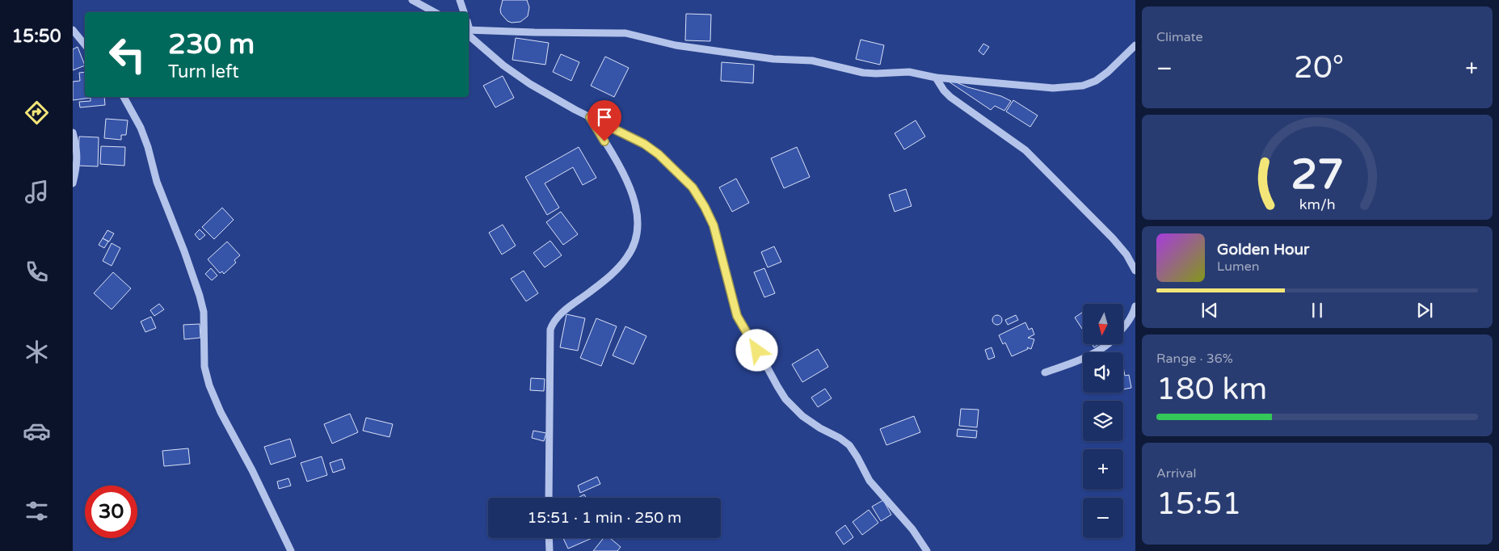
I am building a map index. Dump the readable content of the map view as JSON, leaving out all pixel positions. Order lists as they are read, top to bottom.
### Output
{
  "north": "bottom",
  "page": {
    "tabs": "15:50",
    "tile": [
      "Climate",
      ["Range · 36%", "180 km"],
      ["Arrival", "15:51"]
    ],
    "turn": ["230 m", "Turn left"],
    "heat": ["−", "20°", "+"],
    "song": ["Golden Hour", "Lumen"],
    "map_buttons": ["+", "−"],
    "limit": "30",
    "trip": "15:51 · 1 min · 250 m",
    "gauge": ["27", "km/h"]
  }
}
